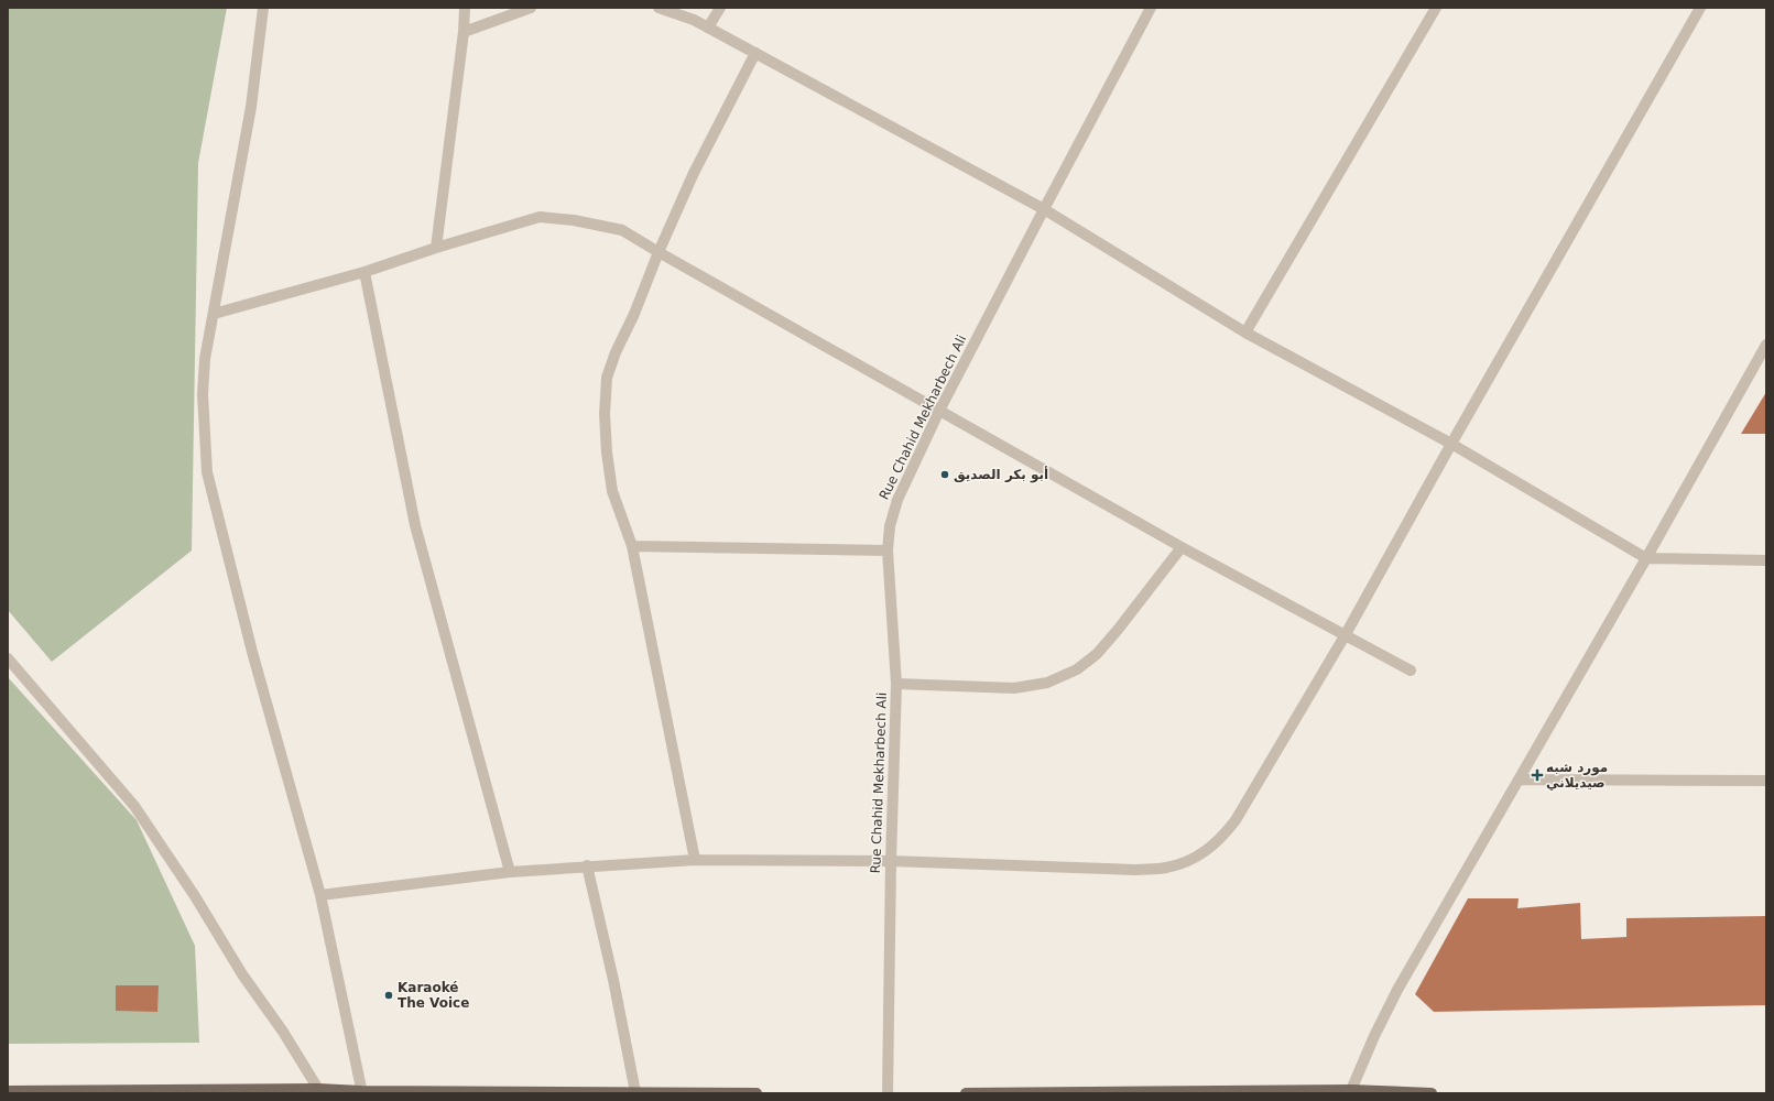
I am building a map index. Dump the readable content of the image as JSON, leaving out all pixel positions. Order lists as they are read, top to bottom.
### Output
{
  "streets": {
    "street": ["Rue Chahid Mekharbech Ali"]
  },
  "places": {
    "other": ["أبو بكر الصديق", "Karaoké The Voice"],
    "health": ["مورد شبه صيديلاني"]
  }
}
